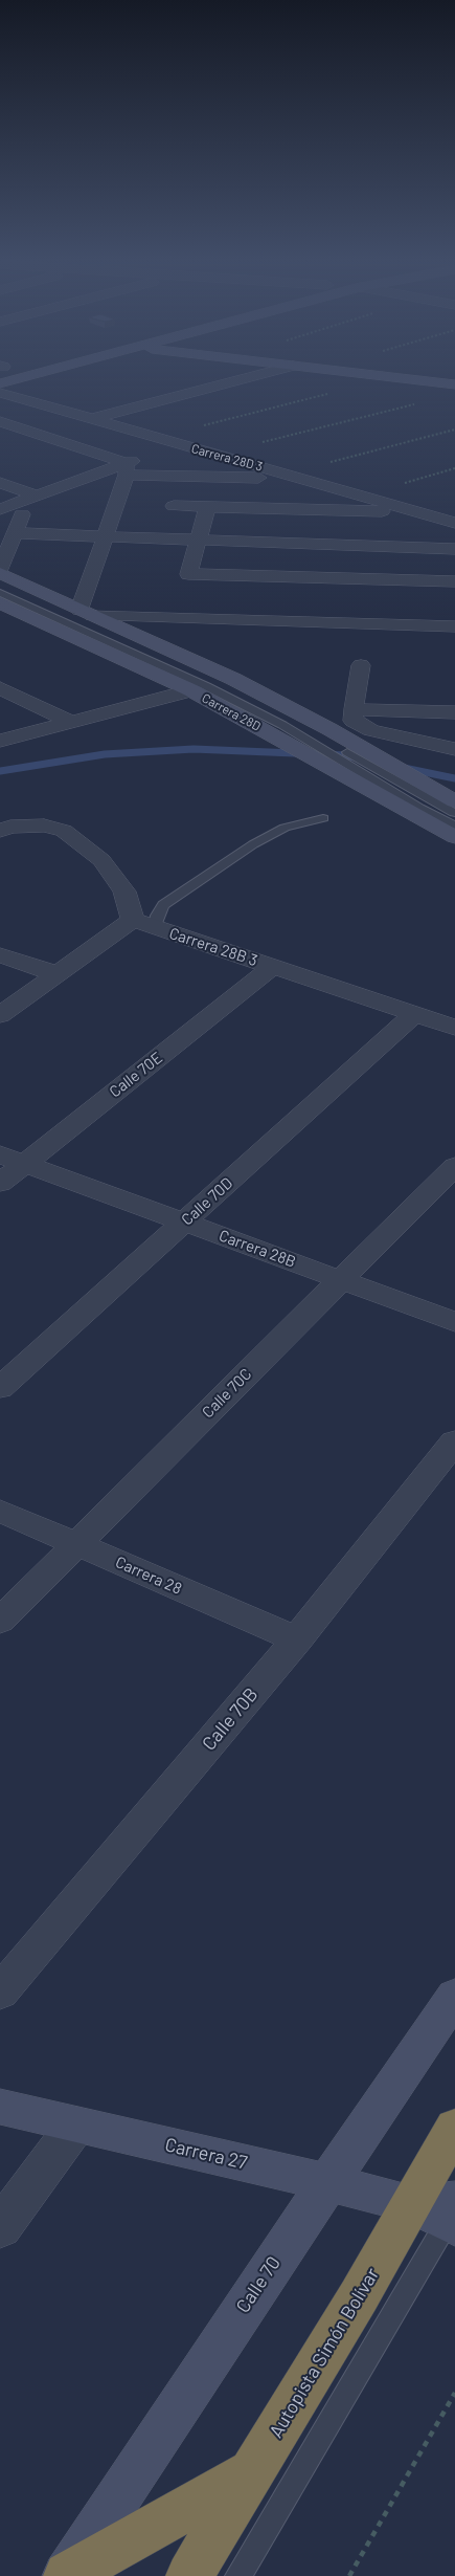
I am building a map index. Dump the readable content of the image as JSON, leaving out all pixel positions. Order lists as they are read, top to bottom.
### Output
{
  "streets": {
    "highway": ["Autopista Simón Bolívar"],
    "street": [
      "Carrera 28D 3",
      "Carrera 28D",
      "Carrera 28B 3",
      "Calle 70E",
      "Calle 70D",
      "Carrera 28B",
      "Calle 70C",
      "Carrera 28",
      "Calle 70B",
      "Carrera 27",
      "Calle 70"
    ]
  },
  "crossings": [
    ["Carrera 28B 3", "Calle 70E"],
    ["Carrera 28B 3", "Calle 70D"],
    ["Calle 70E", "Carrera 28B"],
    ["Calle 70D", "Carrera 28B"],
    ["Carrera 28B", "Calle 70C"],
    ["Calle 70C", "Carrera 28"],
    ["Carrera 28", "Calle 70B"],
    ["Carrera 27", "Calle 70"],
    ["Carrera 27", "Autopista Simón Bolívar"]
  ]
}
